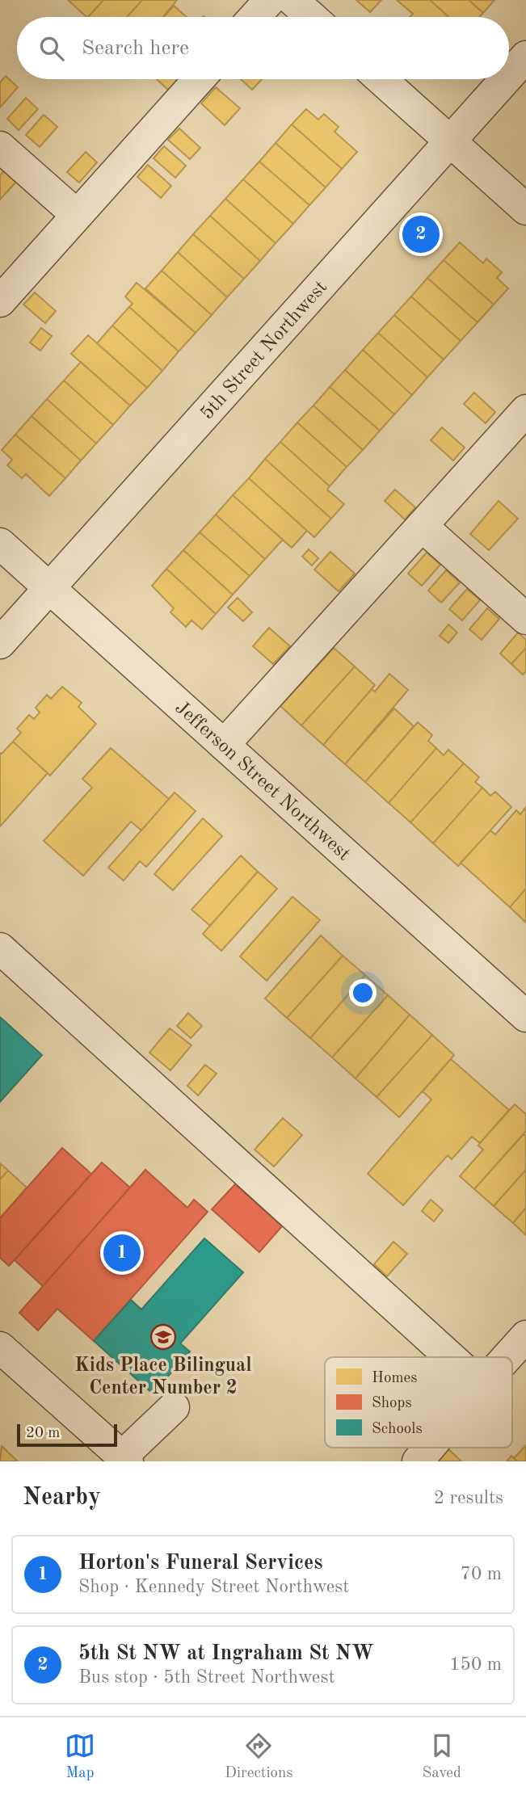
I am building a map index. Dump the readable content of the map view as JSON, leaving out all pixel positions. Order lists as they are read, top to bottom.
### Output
{
  "streets": {
    "street": ["5th Street Northwest", "Jefferson Street Northwest"]
  },
  "crossings": [
    ["5th Street Northwest", "Jefferson Street Northwest"]
  ],
  "places": {
    "school or university": ["Kids Place Bilingual Center Number 2"]
  },
  "legend": ["Homes", "Shops", "Schools"],
  "scale_bar": "20 m",
  "page": {
    "search": "Search here",
    "pins": ["2", "1"],
    "scale": "20 m",
    "heading": ["Nearby", "2 results"],
    "list": [
      {
        "mark": "1",
        "name": "Horton's Funeral Services",
        "note": "Shop · Kennedy Street Northwest",
        "value": "70 m"
      },
      {
        "mark": "2",
        "name": "5th St NW at Ingraham St NW",
        "note": "Bus stop · 5th Street Northwest",
        "value": "150 m"
      }
    ],
    "nav": ["Map", "Directions", "Saved"]
  }
}
